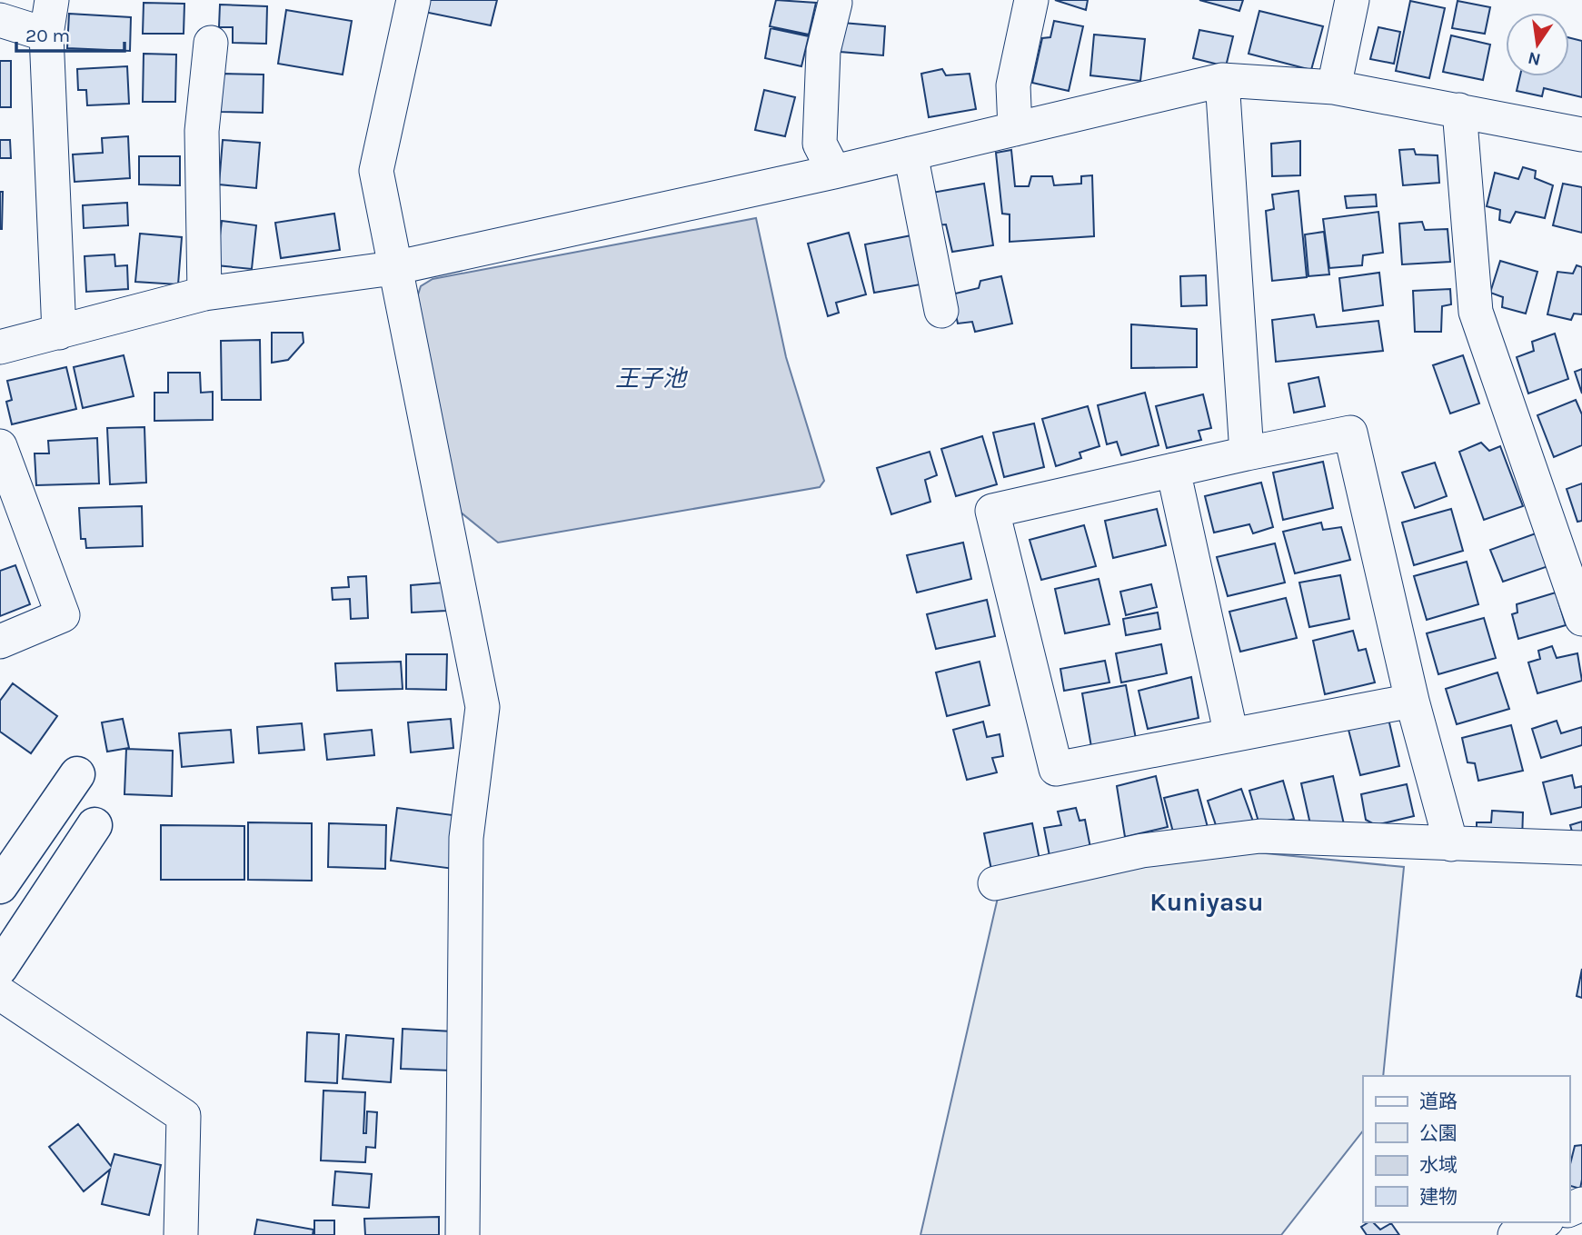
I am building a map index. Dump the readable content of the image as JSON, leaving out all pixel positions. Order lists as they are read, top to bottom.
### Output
{
  "districts": ["Kuniyasu"],
  "water": ["王子池"],
  "legend": [
    "道路",
    "公園",
    "水域",
    "建物"
  ],
  "scale_bar": "20 m",
  "north": "bottom"
}
